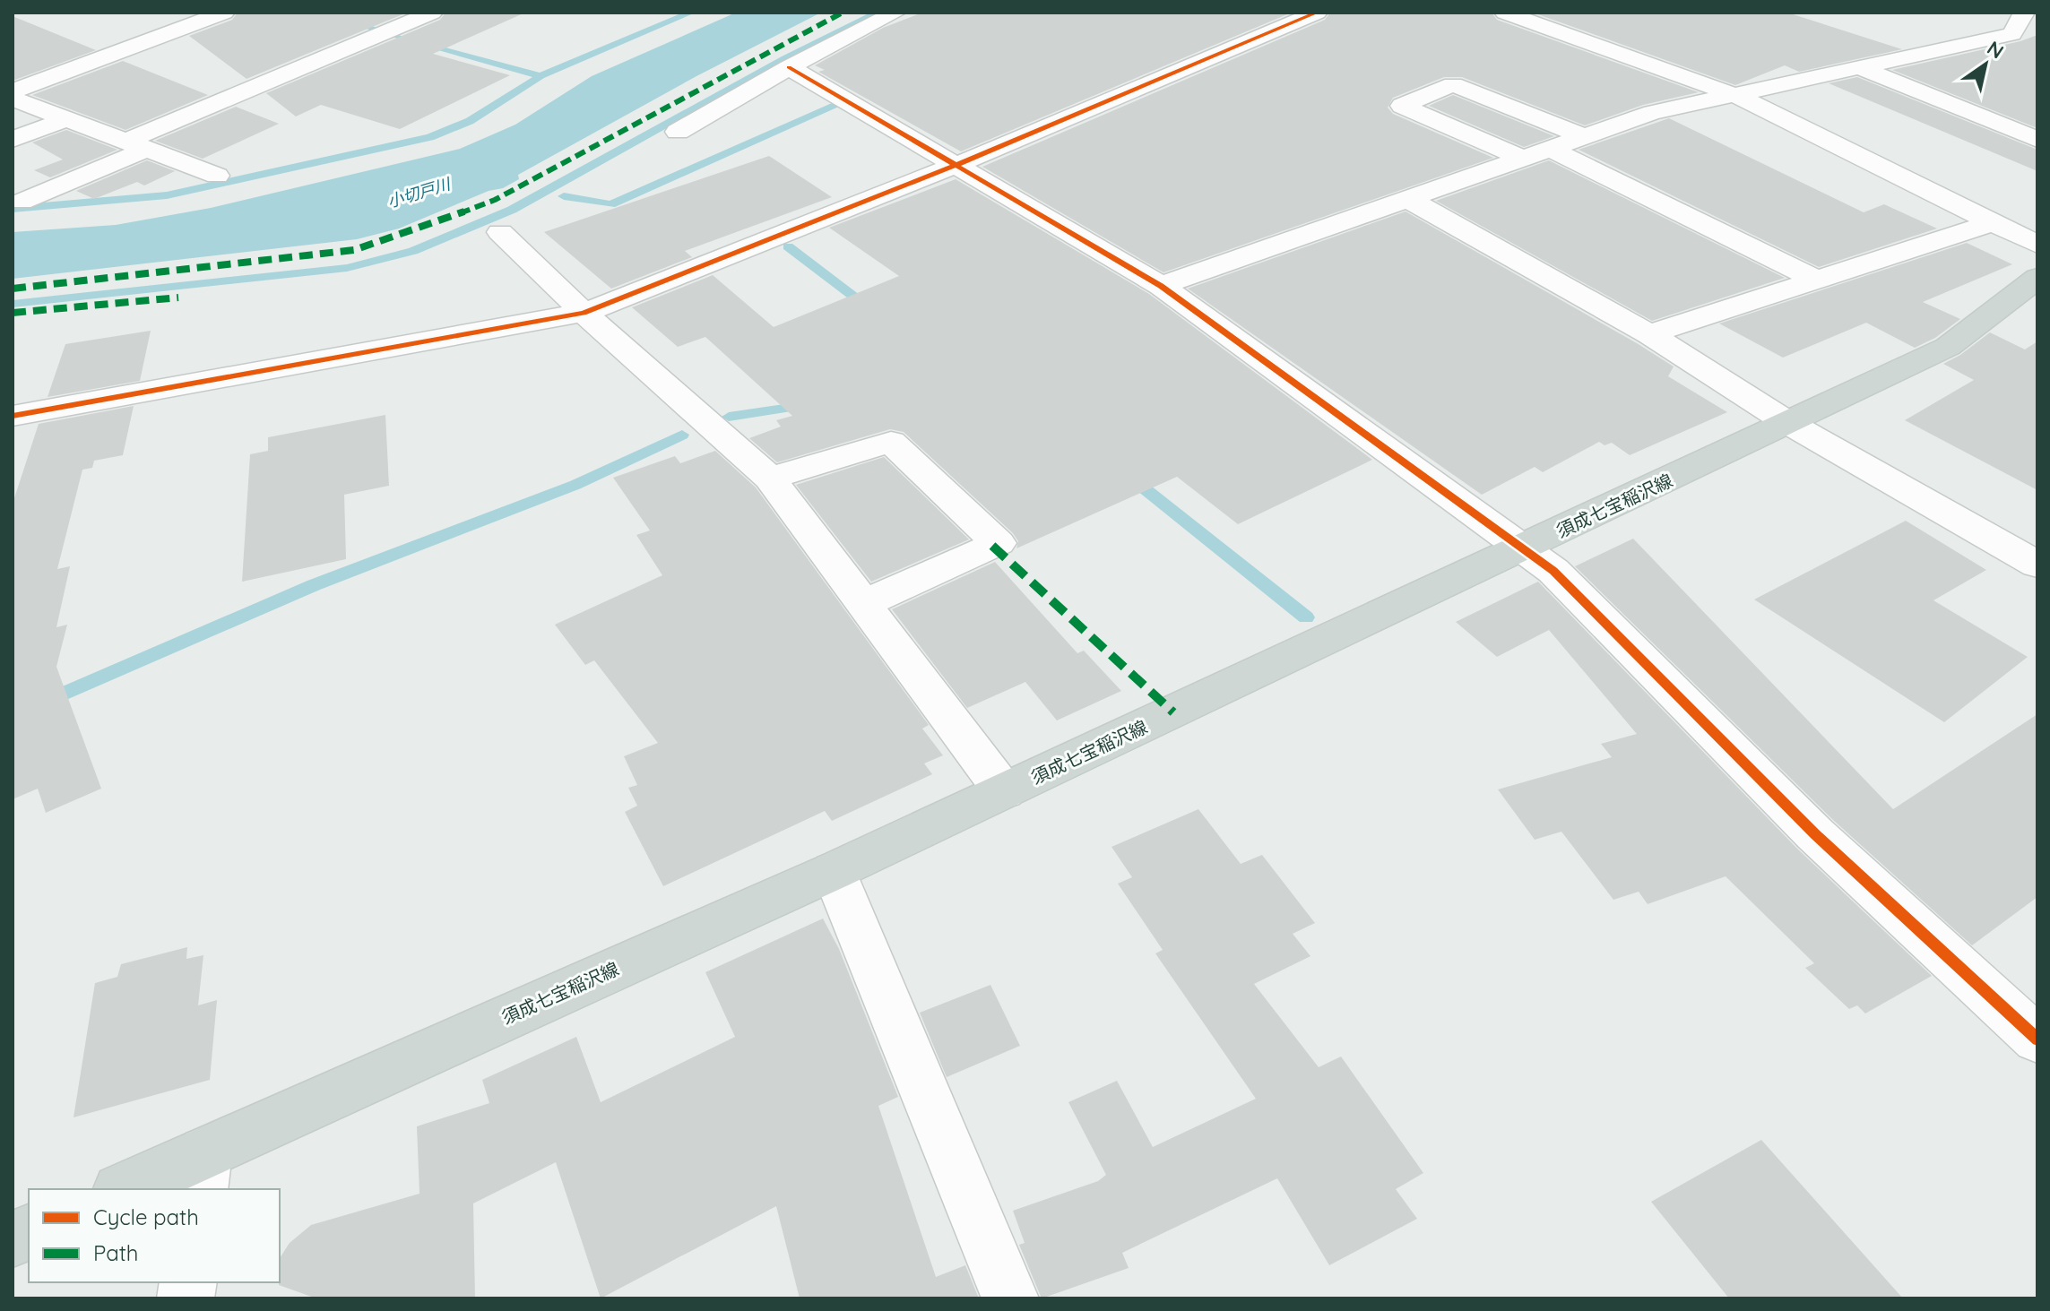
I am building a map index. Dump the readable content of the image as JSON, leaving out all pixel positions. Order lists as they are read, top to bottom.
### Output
{
  "streets": {
    "main road": ["須成七宝稲沢線"]
  },
  "water": ["小切戸川"],
  "legend": ["Cycle path", "Path"],
  "north": "top right"
}
